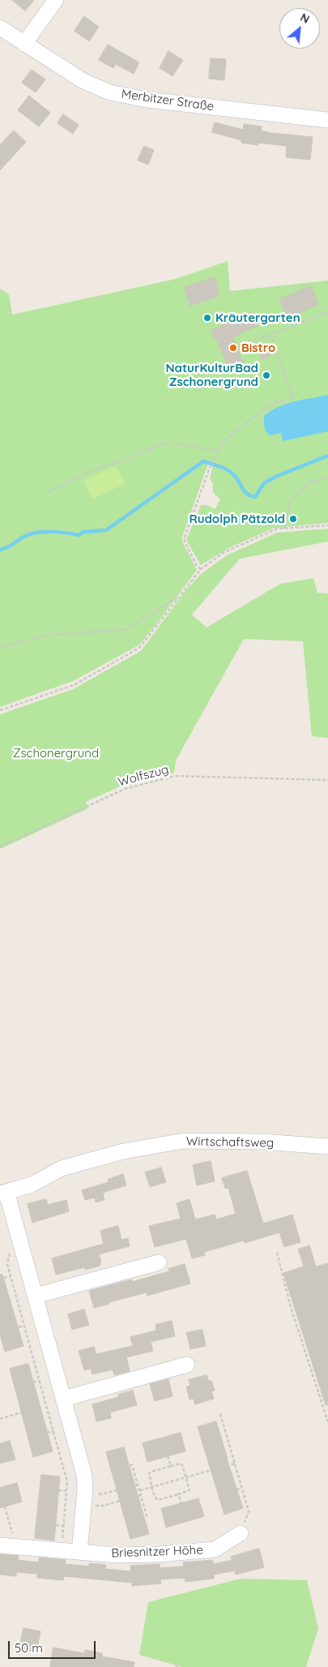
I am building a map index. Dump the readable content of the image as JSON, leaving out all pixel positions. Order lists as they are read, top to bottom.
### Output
{
  "streets": {
    "street": ["Merbitzer Straße", "Wirtschaftsweg", "Briesnitzer Höhe"],
    "path": ["Wolfszug"]
  },
  "parks": ["Zschonergrund"],
  "places": [
    "Kräutergarten",
    "Bistro",
    "NaturKulturBad Zschonergrund",
    "Rudolph Pätzold"
  ],
  "scale_bar": "50 m",
  "north": "top right"
}
